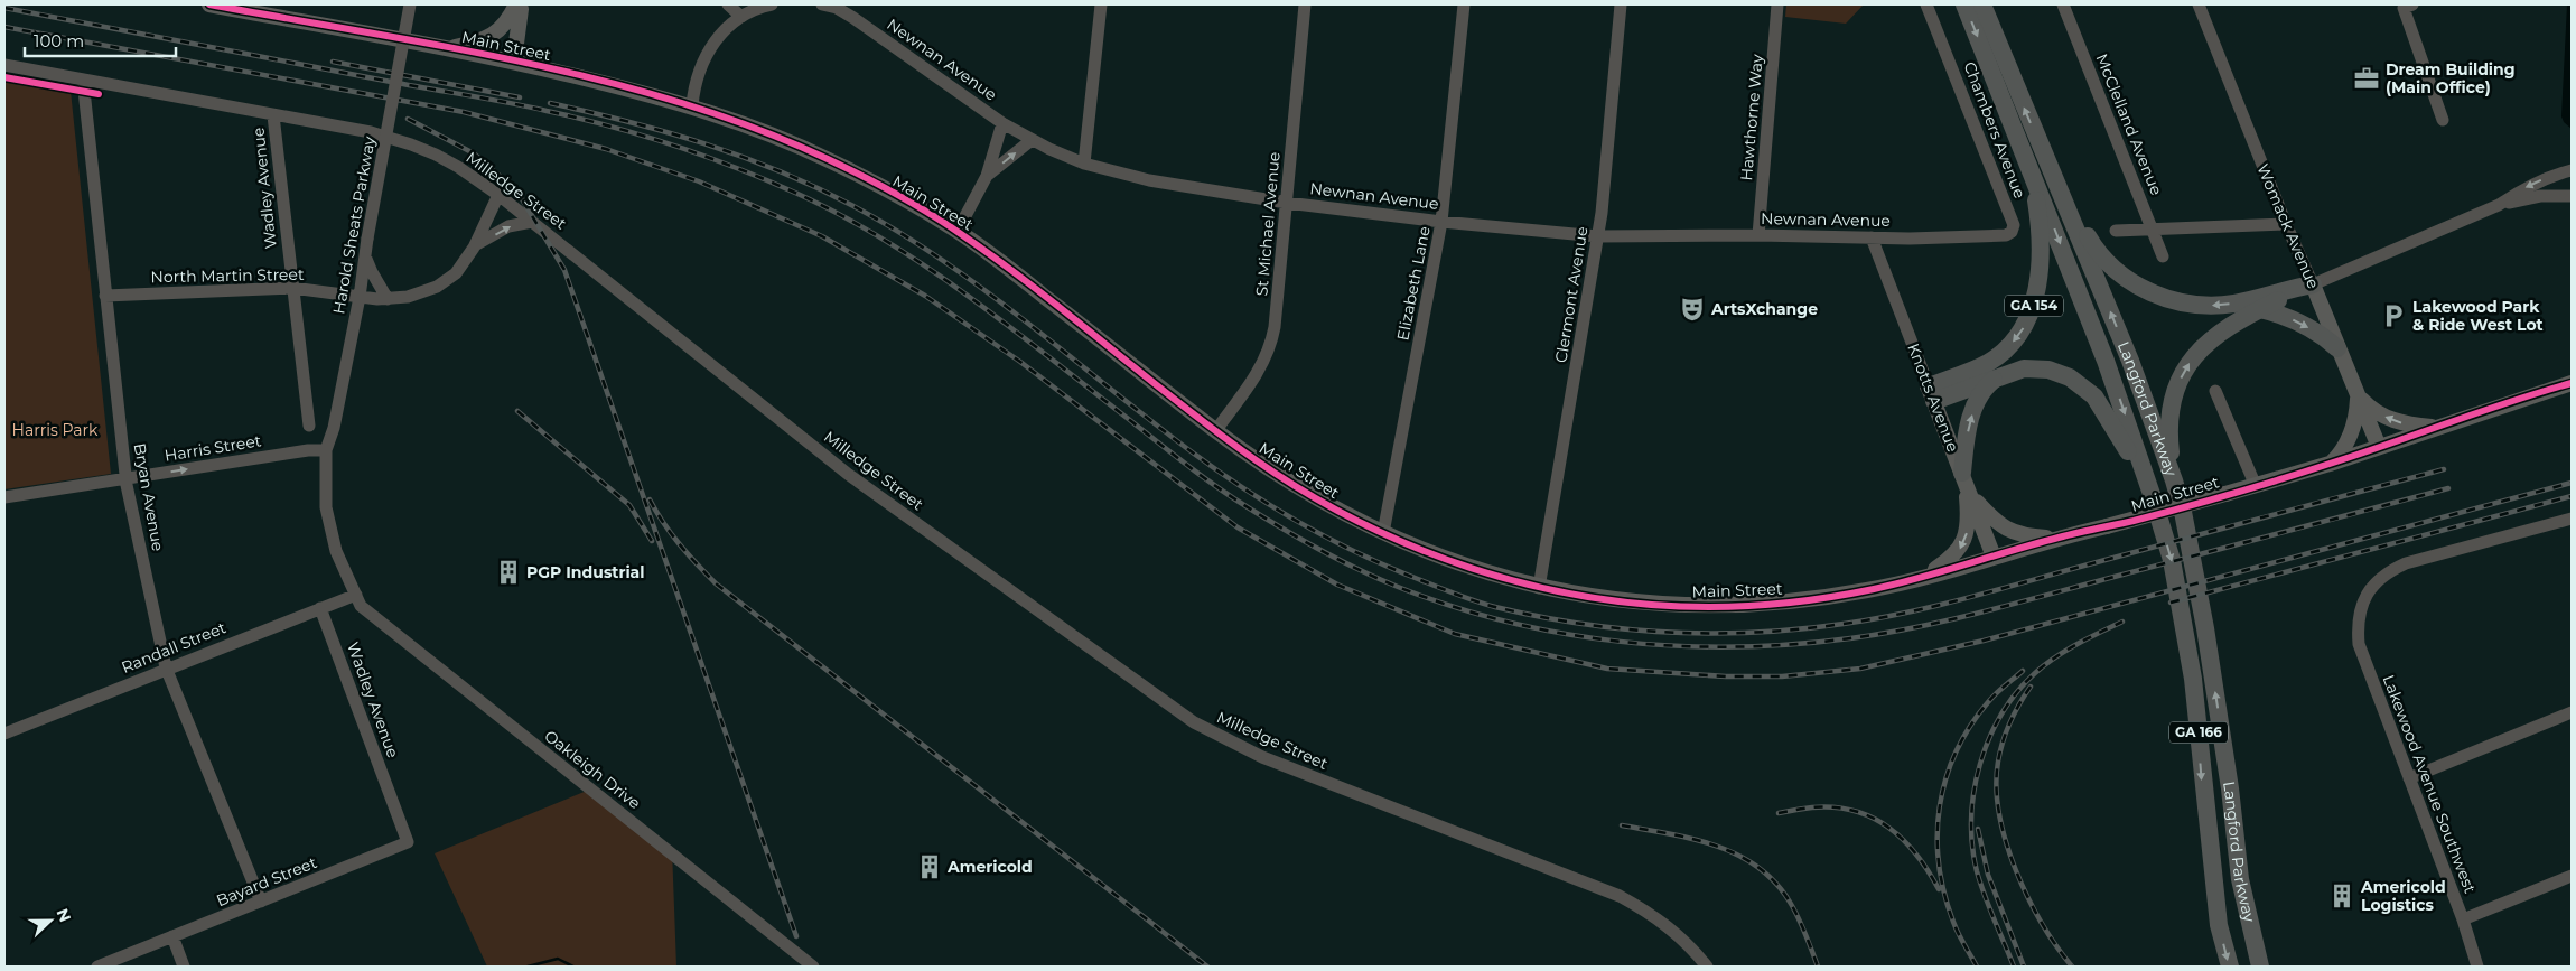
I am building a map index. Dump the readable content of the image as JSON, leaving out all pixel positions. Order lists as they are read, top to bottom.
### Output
{
  "streets": {
    "highway": ["GA 154", "Langford Parkway", "GA 166"],
    "main road": ["Main Street", "Womack Avenue", "Knotts Avenue"],
    "street": [
      "Newnan Avenue",
      "Hawthorne Way",
      "McClelland Avenue",
      "Chambers Avenue",
      "Wadley Avenue",
      "Milledge Street",
      "St Michael Avenue",
      "Harold Sheats Parkway",
      "North Martin Street",
      "Elizabeth Lane",
      "Clermont Avenue",
      "Harris Street",
      "Bryan Avenue",
      "Randall Street",
      "Oakleigh Drive",
      "Lakewood Avenue Southwest",
      "Bayard Street"
    ]
  },
  "crossings": [
    ["Main Street", "St Michael Avenue"],
    ["Main Street", "Womack Avenue"],
    ["Main Street", "Elizabeth Lane"],
    ["Main Street", "Clermont Avenue"],
    ["Main Street", "Knotts Avenue"],
    ["Newnan Avenue", "Hawthorne Way"],
    ["Newnan Avenue", "Chambers Avenue"],
    ["Newnan Avenue", "St Michael Avenue"],
    ["Newnan Avenue", "Elizabeth Lane"],
    ["Newnan Avenue", "Clermont Avenue"],
    ["Newnan Avenue", "Knotts Avenue"],
    ["Wadley Avenue", "Milledge Street"],
    ["Wadley Avenue", "North Martin Street"],
    ["Wadley Avenue", "Randall Street"],
    ["Wadley Avenue", "Bayard Street"],
    ["Milledge Street", "North Martin Street"],
    ["Milledge Street", "Bryan Avenue"],
    ["Harold Sheats Parkway", "North Martin Street"],
    ["Harold Sheats Parkway", "Harris Street"],
    ["North Martin Street", "Bryan Avenue"],
    ["GA 154", "Knotts Avenue"],
    ["GA 154", "Langford Parkway"],
    ["Harris Street", "Bryan Avenue"],
    ["Bryan Avenue", "Randall Street"],
    ["Bryan Avenue", "Bayard Street"],
    ["Randall Street", "Oakleigh Drive"]
  ],
  "one_way": ["Harris Street"],
  "parks": ["Harris Park"],
  "places": {
    "office": ["Dream Building (Main Office)"],
    "theatre": ["ArtsXchange"],
    "parking": ["Lakewood Park & Ride West Lot"],
    "building": ["PGP Industrial", "Americold", "Americold Logistics"]
  },
  "scale_bar": "100 m",
  "north": "right"
}
